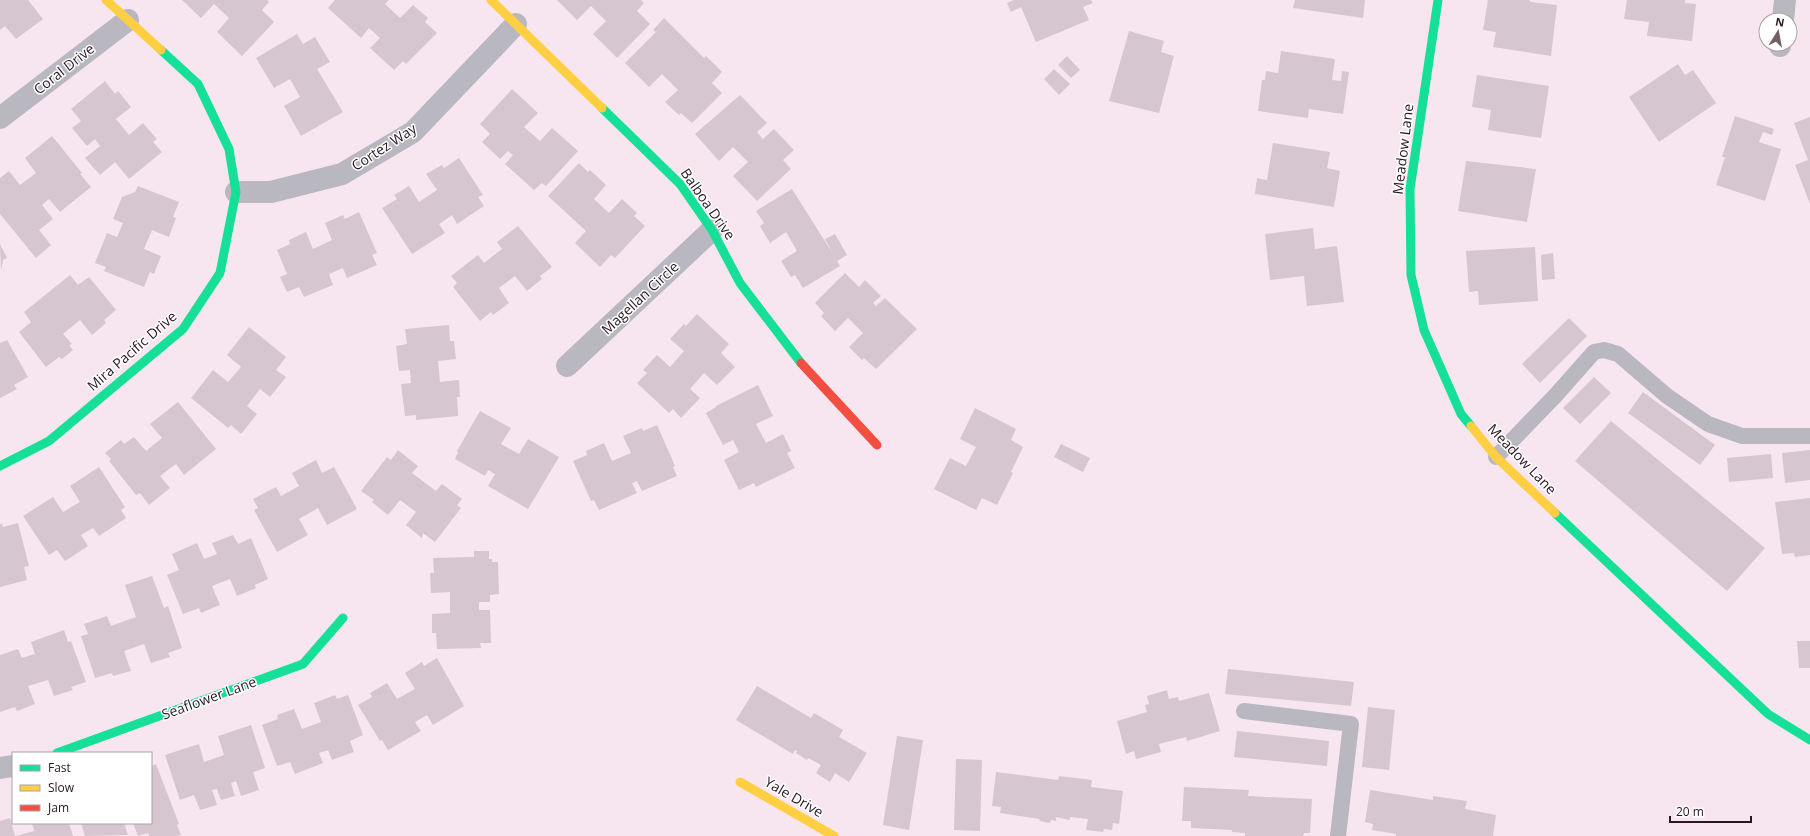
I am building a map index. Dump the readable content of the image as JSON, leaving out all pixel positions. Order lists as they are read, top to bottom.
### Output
{
  "streets": {
    "street": [
      "Coral Drive",
      "Cortez Way",
      "Meadow Lane",
      "Balboa Drive",
      "Magellan Circle",
      "Mira Pacific Drive",
      "Seaflower Lane",
      "Yale Drive"
    ]
  },
  "crossings": [
    ["Coral Drive", "Mira Pacific Drive"],
    ["Cortez Way", "Balboa Drive"],
    ["Cortez Way", "Mira Pacific Drive"],
    ["Balboa Drive", "Magellan Circle"]
  ],
  "legend": ["Fast", "Slow", "Jam"],
  "scale_bar": "20 m",
  "north": "top"
}
